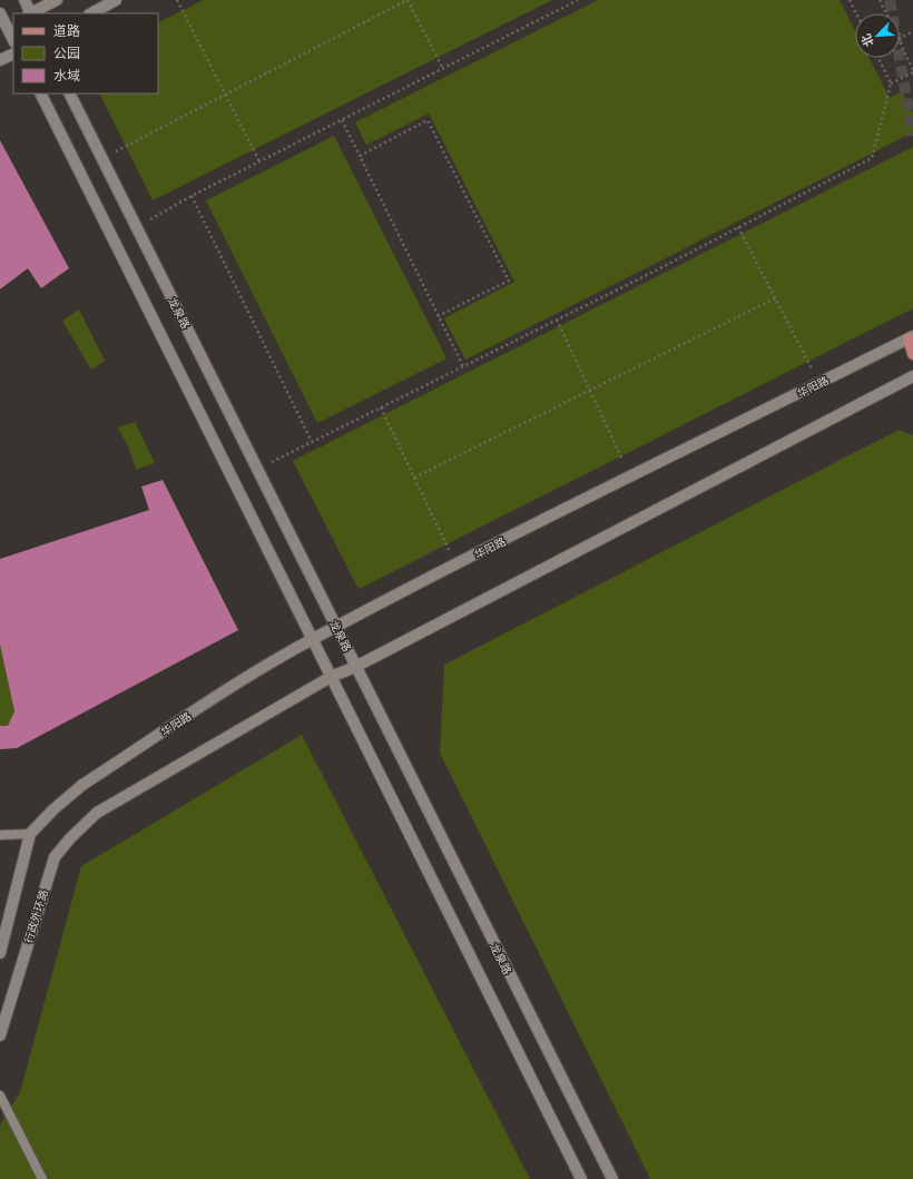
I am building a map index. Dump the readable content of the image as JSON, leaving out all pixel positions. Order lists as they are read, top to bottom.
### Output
{
  "streets": {
    "street": ["龙泉路", "华阳路", "行政外环路"]
  },
  "crossings": [
    ["龙泉路", "华阳路"]
  ],
  "legend": ["道路", "公园", "水域"],
  "north": "bottom left"
}
